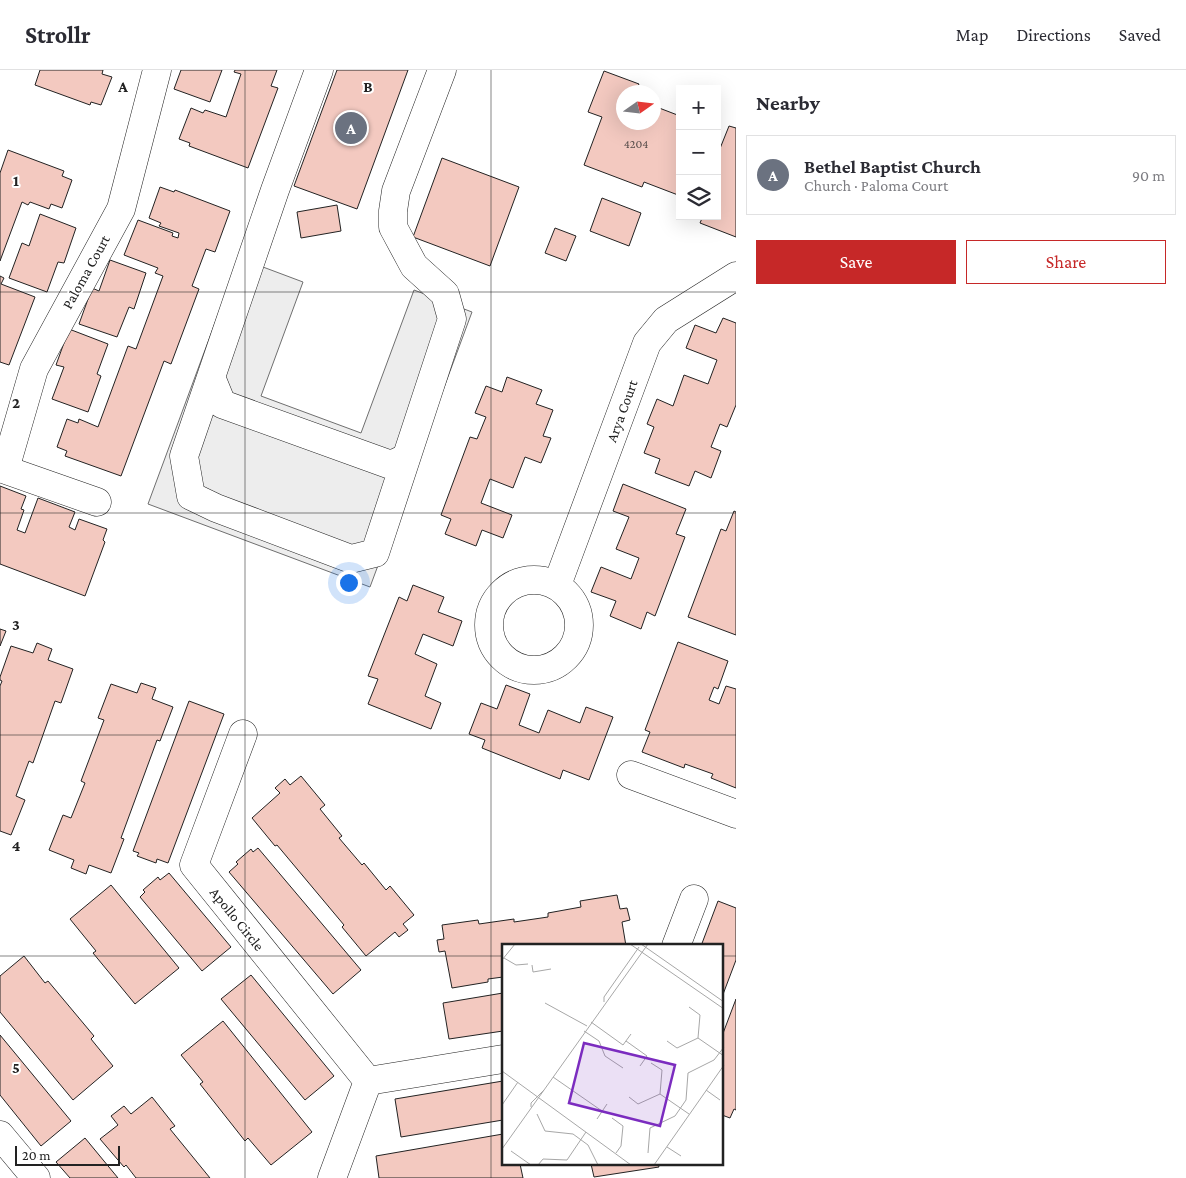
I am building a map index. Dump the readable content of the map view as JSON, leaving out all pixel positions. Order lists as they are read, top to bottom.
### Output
{
  "streets": {
    "street": ["Paloma Court", "Arya Court", "Apollo Circle"]
  },
  "house_numbers": ["4204"],
  "scale_bar": "20 m",
  "north": "right",
  "page": {
    "header": "Strollr",
    "nav": ["Map", "Directions", "Saved"],
    "heading": "Nearby",
    "map_buttons": ["+", "−"],
    "pins": "A",
    "list": [
      {
        "mark": "A",
        "name": "Bethel Baptist Church",
        "note": "Church · Paloma Court",
        "value": "90 m"
      }
    ],
    "buttons": ["Save", "Share"],
    "scale": "20 m"
  },
  "grid": {
    "columns": ["A", "B"],
    "rows": [
      "1",
      "2",
      "3",
      "4",
      "5"
    ]
  }
}
